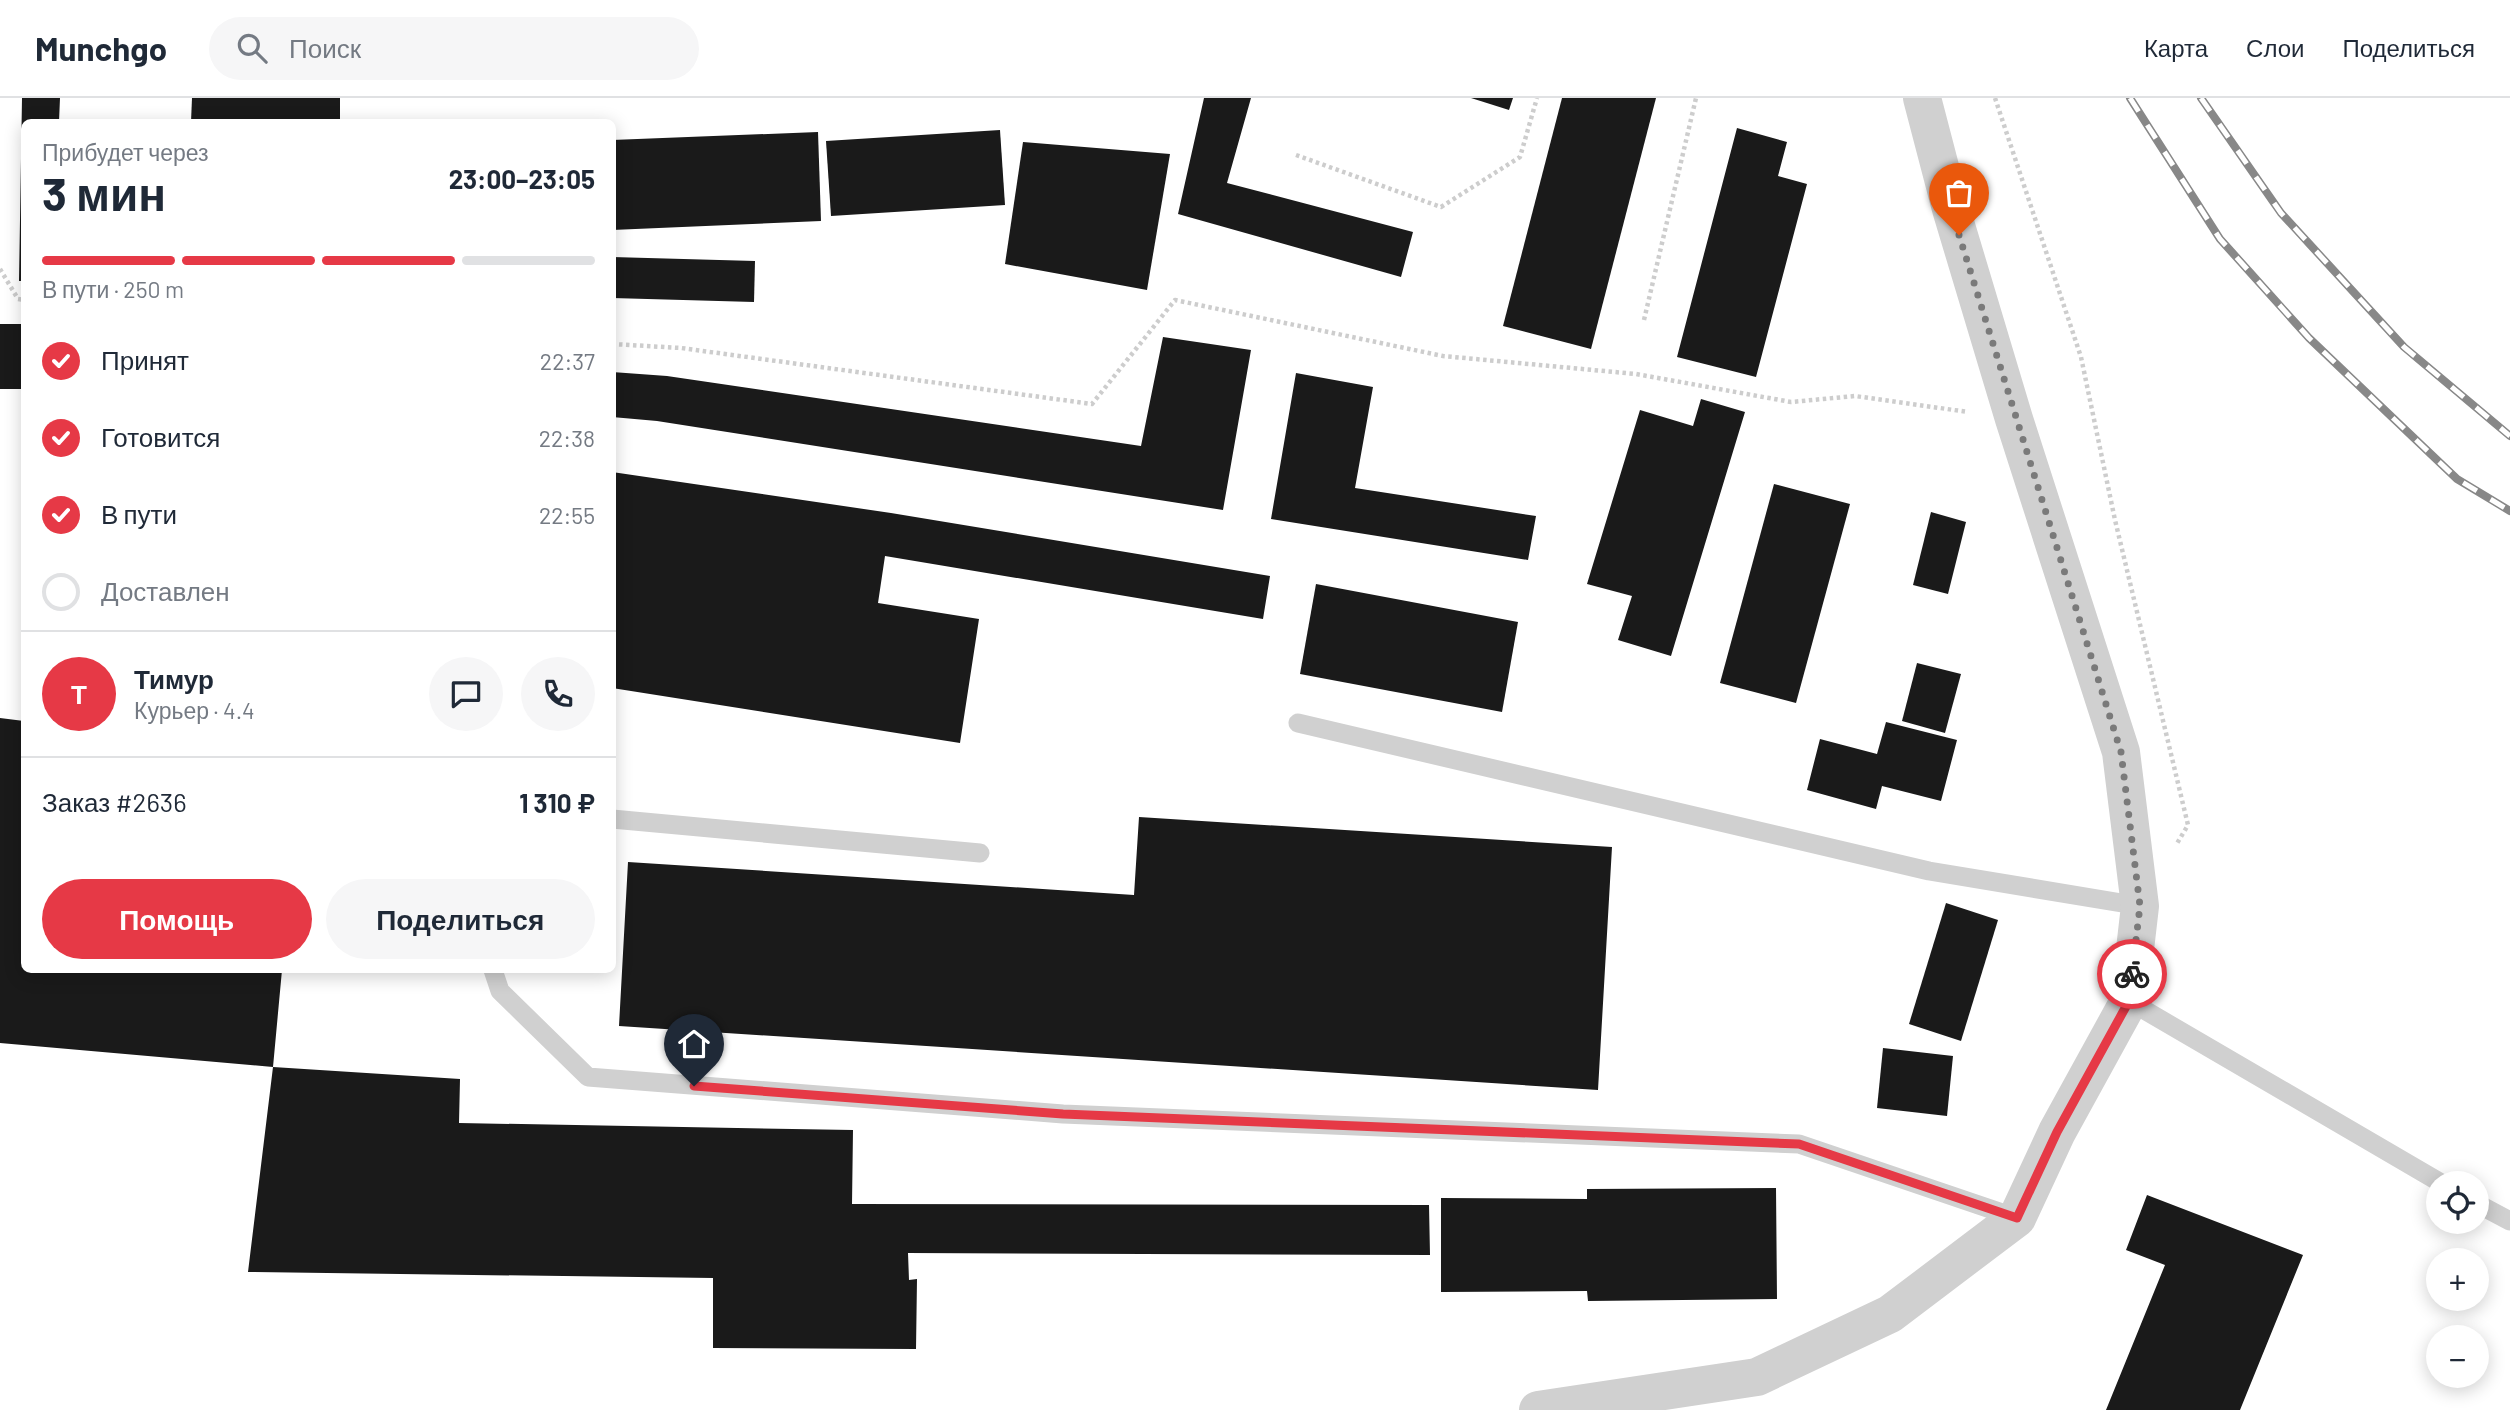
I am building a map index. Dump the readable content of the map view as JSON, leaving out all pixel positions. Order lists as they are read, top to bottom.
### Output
{
  "page": {
    "header": "Munchgo",
    "search": "Поиск",
    "nav": ["Карта", "Слои", "Поделиться"],
    "heading": ["3 мин", "Прибудет через", "23:00–23:05"],
    "panel": [
      "Тимур",
      "Курьер · 4.4",
      "Заказ #2636",
      "1 310 ₽"
    ],
    "bar": "В пути · 250 m",
    "list": [
      ["Принят", "22:37"],
      ["Готовится", "22:38"],
      ["В пути", "22:55"],
      "Доставлен"
    ],
    "round": "Т",
    "buttons": ["Помощь", "Поделиться"],
    "map_buttons": ["+", "−"]
  }
}
